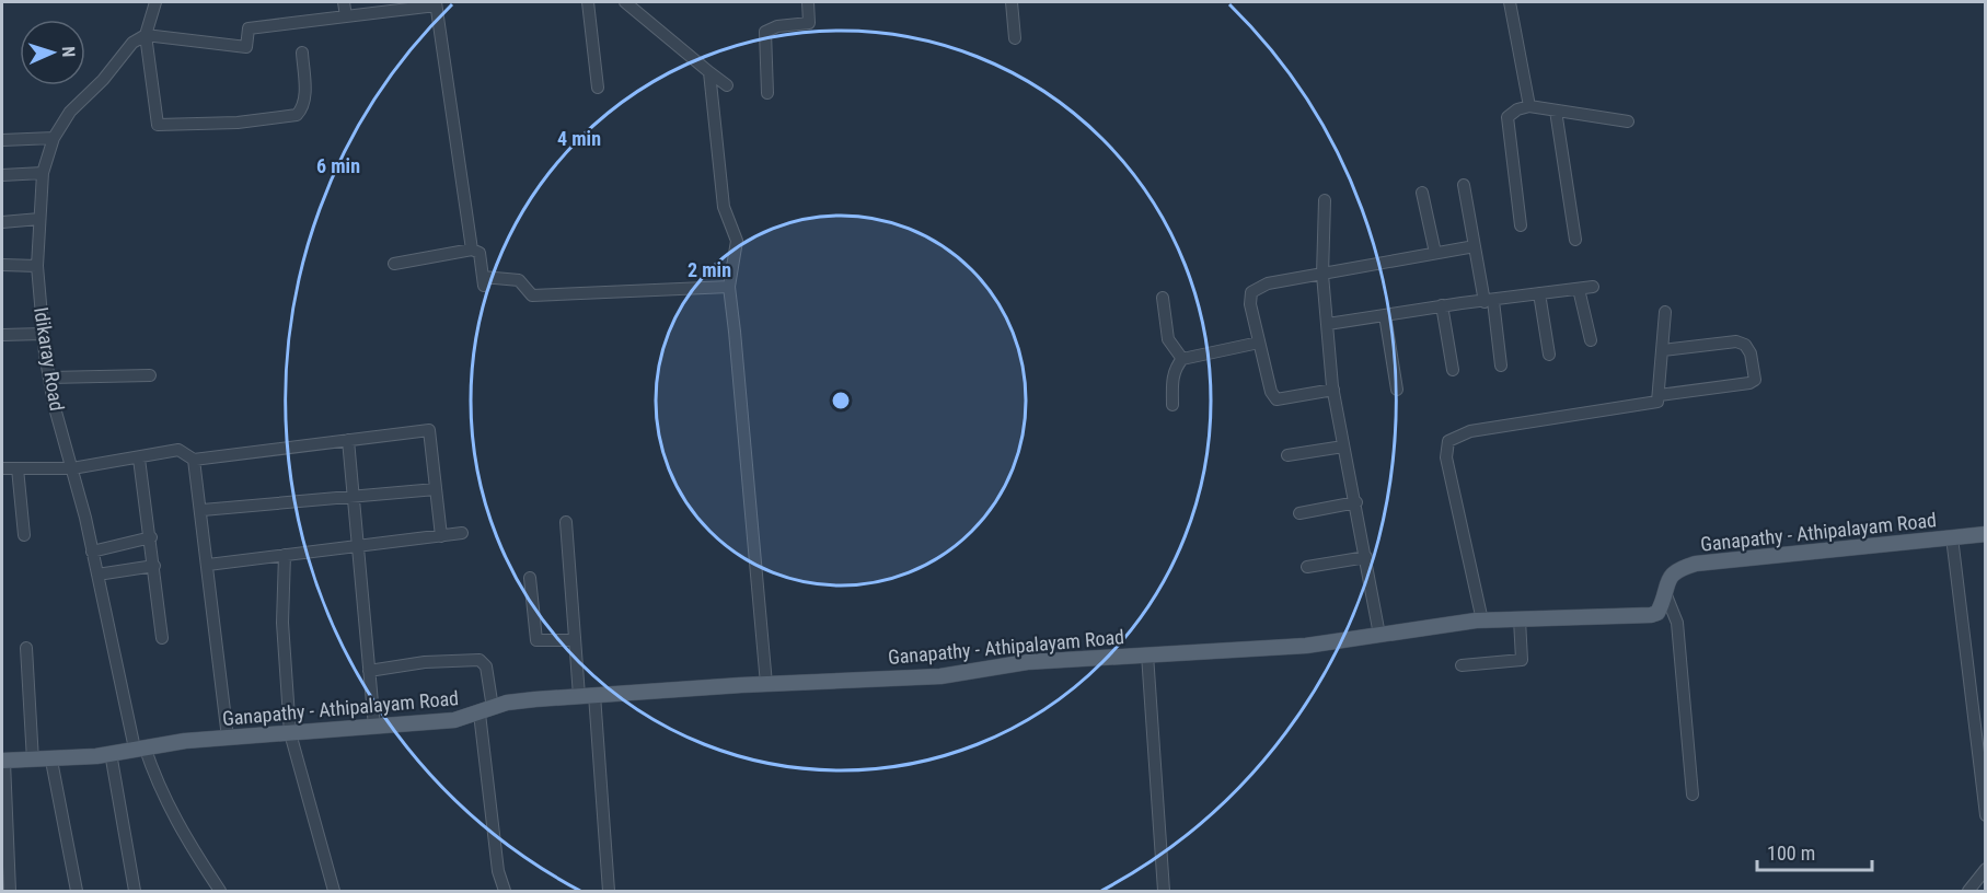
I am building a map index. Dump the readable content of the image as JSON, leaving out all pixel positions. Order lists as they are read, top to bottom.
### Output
{
  "streets": {
    "main road": ["Ganapathy - Athipalayam Road"],
    "street": ["Idikaray Road"]
  },
  "crossings": [
    ["Idikaray Road", "Ganapathy - Athipalayam Road"]
  ],
  "scale_bar": "100 m",
  "north": "right",
  "rings": ["4 min", "6 min", "2 min"]
}
